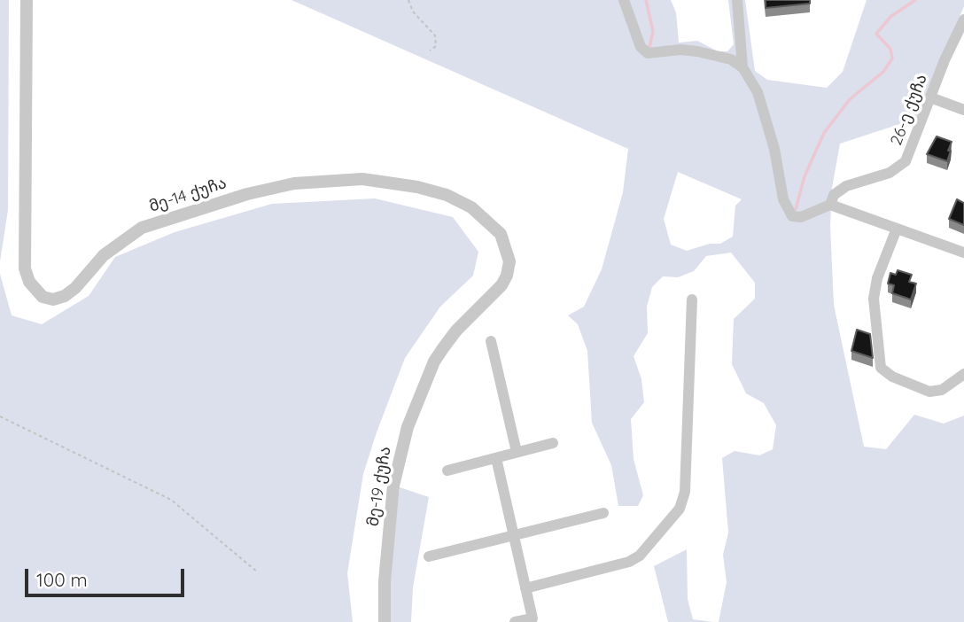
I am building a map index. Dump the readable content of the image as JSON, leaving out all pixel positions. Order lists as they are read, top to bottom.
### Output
{
  "streets": {
    "street": ["26-ე ქუჩა", "მე-14 ქუჩა", "მე-19 ქუჩა"]
  },
  "crossings": [
    ["მე-14 ქუჩა", "მე-19 ქუჩა"]
  ],
  "scale_bar": "100 m"
}
